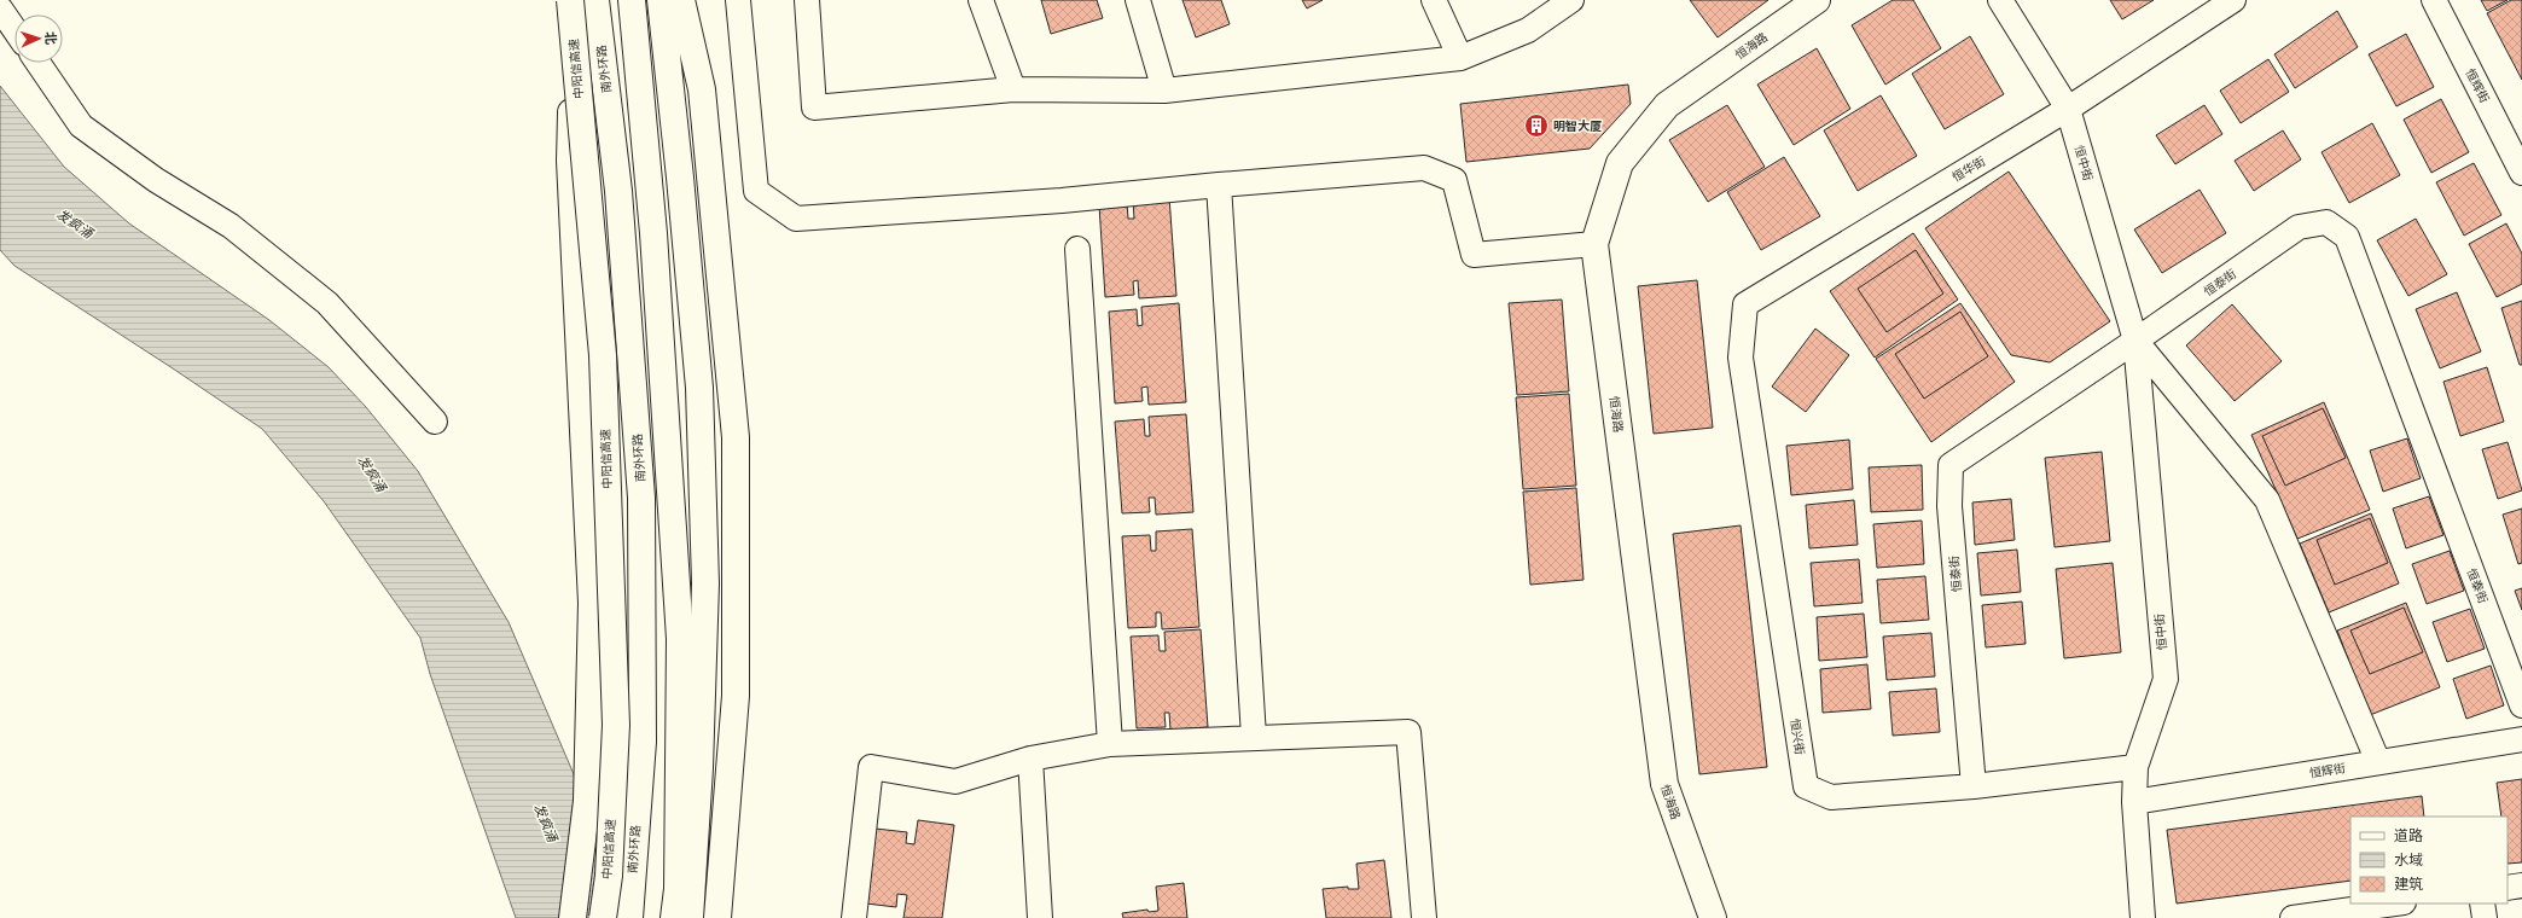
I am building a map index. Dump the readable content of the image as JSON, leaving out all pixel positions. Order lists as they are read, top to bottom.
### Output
{
  "streets": {
    "main road": ["恒海路", "中阳信高速", "南外环路"],
    "street": [
      "恒辉街",
      "恒中街",
      "恒华街",
      "恒泰街",
      "恒兴街"
    ]
  },
  "crossings": [
    ["恒辉街", "恒中街"],
    ["恒中街", "恒华街"],
    ["恒中街", "恒泰街"],
    ["恒中街", "恒兴街"],
    ["恒华街", "恒兴街"],
    ["恒泰街", "恒兴街"]
  ],
  "water": ["发疯涌"],
  "places": {
    "building": ["明智大厦"]
  },
  "legend": ["道路", "水域", "建筑"],
  "north": "right"
}
